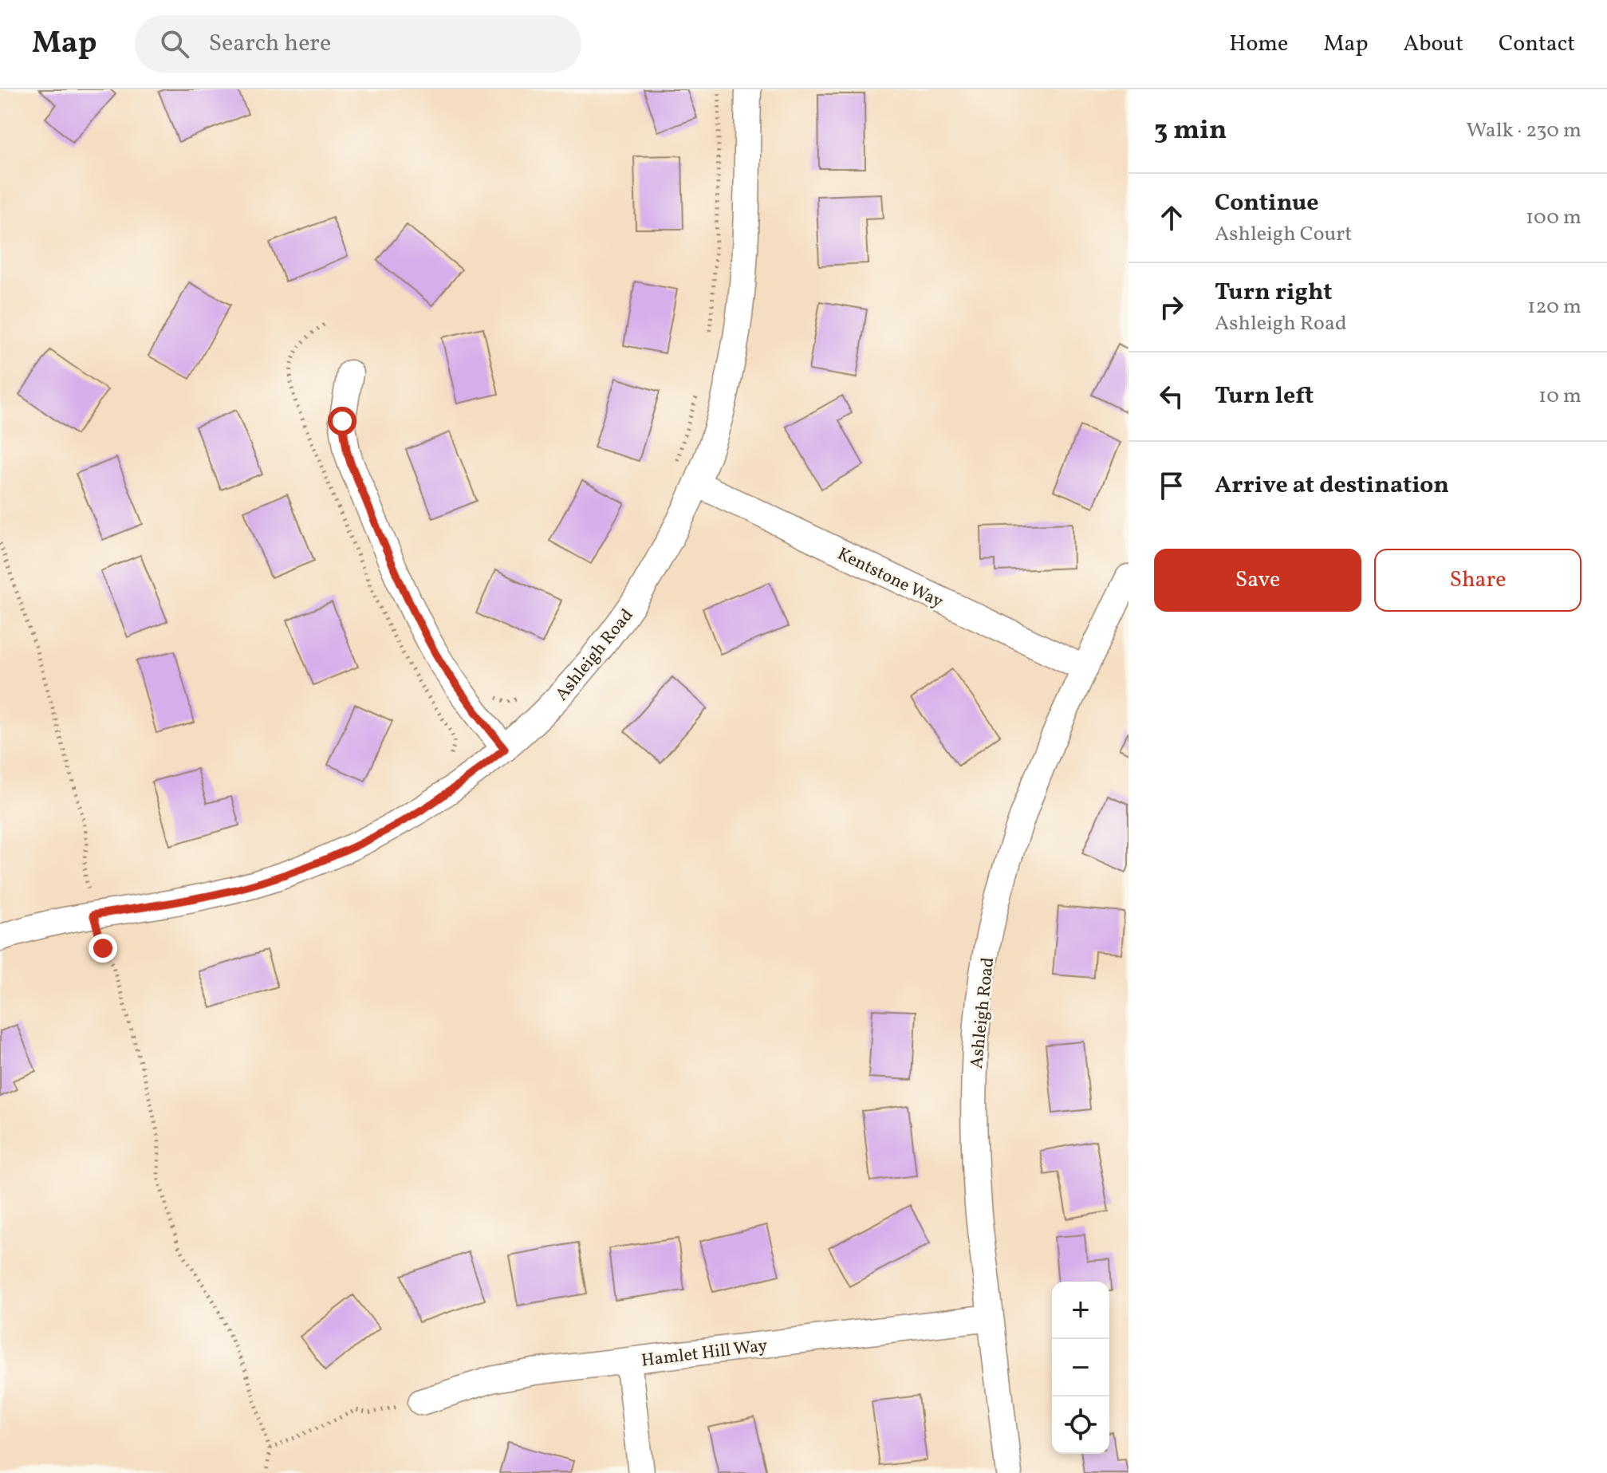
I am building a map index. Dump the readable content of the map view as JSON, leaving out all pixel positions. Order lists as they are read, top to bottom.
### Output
{
  "streets": {
    "street": ["Kentstone Way", "Ashleigh Road", "Hamlet Hill Way"]
  },
  "crossings": [
    ["Kentstone Way", "Ashleigh Road"],
    ["Ashleigh Road", "Hamlet Hill Way"]
  ],
  "page": {
    "header": "Map",
    "search": "Search here",
    "nav": [
      "Home",
      "Map",
      "About",
      "Contact"
    ],
    "heading": ["3 min", "Walk · 230 m"],
    "list": [
      ["Continue", "Ashleigh Court", "100 m"],
      ["Turn right", "Ashleigh Road", "120 m"],
      ["Turn left", "10 m"],
      "Arrive at destination"
    ],
    "buttons": ["Save", "Share"],
    "map_buttons": ["+", "−"]
  }
}
